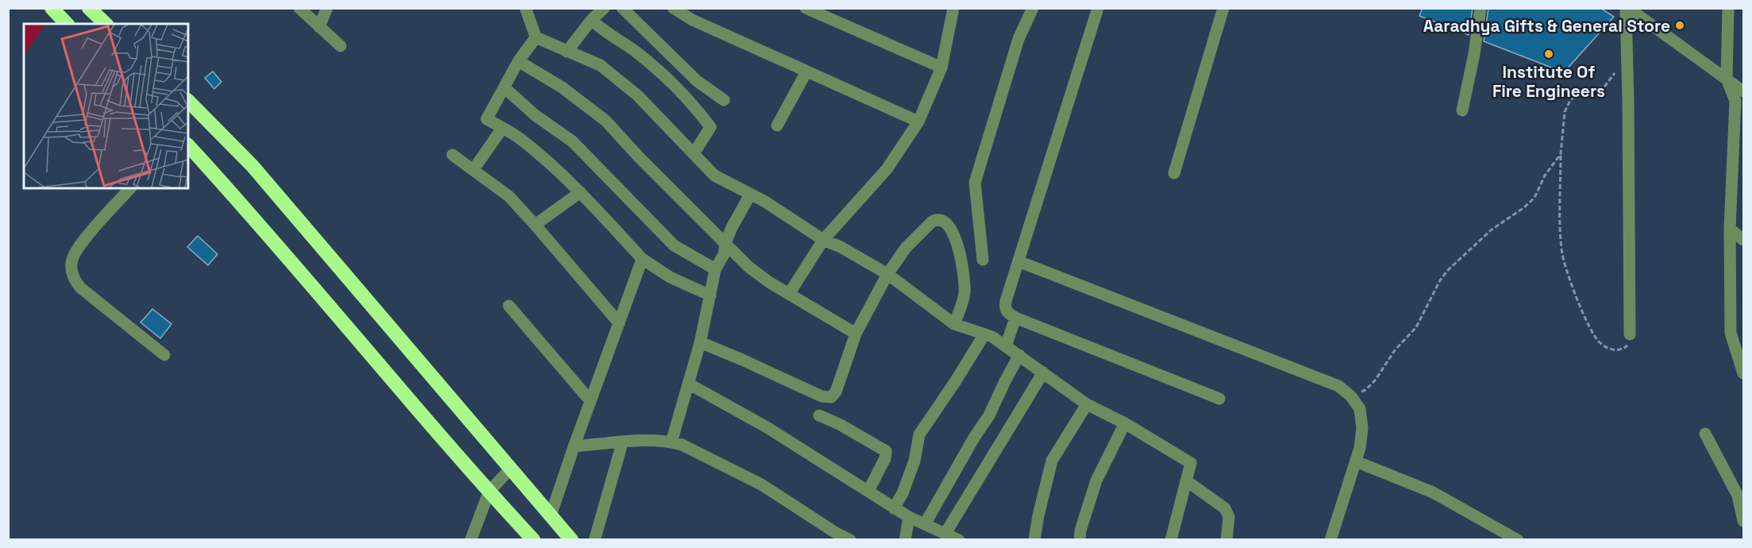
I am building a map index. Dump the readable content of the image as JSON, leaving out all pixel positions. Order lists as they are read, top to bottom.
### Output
{
  "places": ["Aaradhya Gifts & General Store", "Institute Of Fire Engineers"]
}
